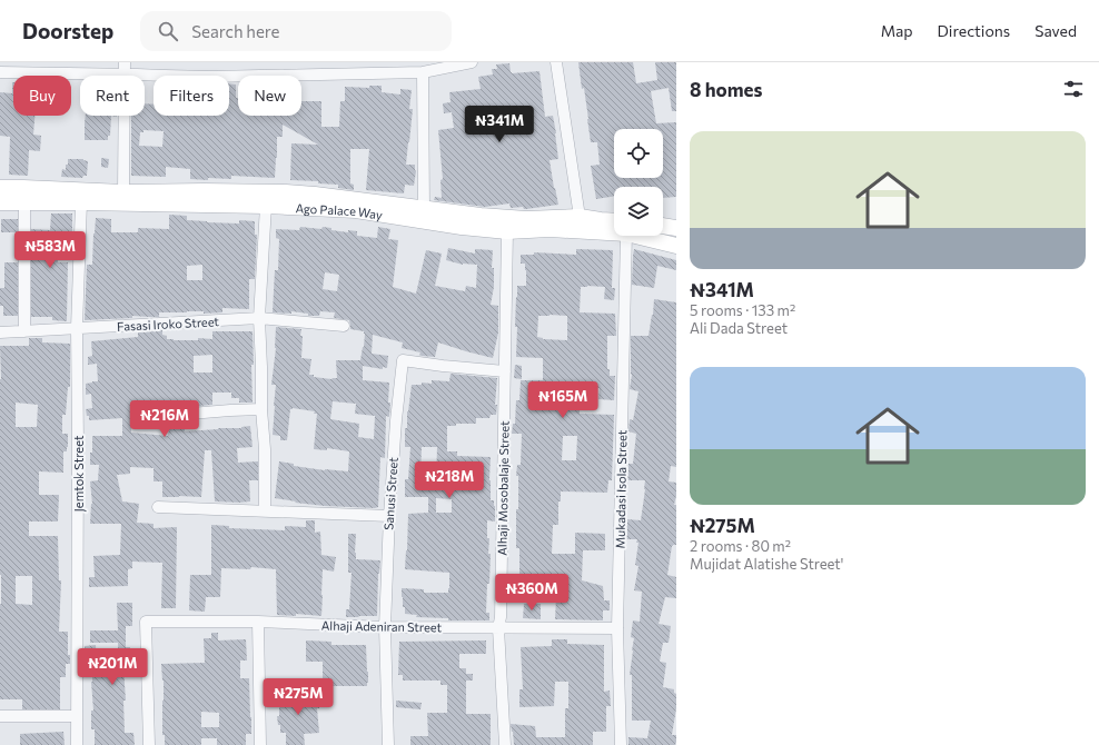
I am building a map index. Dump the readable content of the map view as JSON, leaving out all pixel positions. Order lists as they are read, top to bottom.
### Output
{
  "streets": {
    "main road": ["Ago Palace Way"],
    "street": [
      "Fasasi Iroko Street",
      "Jemtok Street",
      "Alhaji Mosobalaje Street",
      "Mukadasi Isola Street",
      "Sanusi Street",
      "Alhaji Adeniran Street"
    ]
  },
  "crossings": [
    ["Ago Palace Way", "Jemtok Street"],
    ["Ago Palace Way", "Alhaji Mosobalaje Street"],
    ["Fasasi Iroko Street", "Jemtok Street"],
    ["Alhaji Mosobalaje Street", "Sanusi Street"],
    ["Alhaji Mosobalaje Street", "Alhaji Adeniran Street"],
    ["Mukadasi Isola Street", "Alhaji Adeniran Street"],
    ["Sanusi Street", "Alhaji Adeniran Street"]
  ],
  "page": {
    "header": "Doorstep",
    "search": "Search here",
    "nav": ["Map", "Directions", "Saved"],
    "heading": "8 homes",
    "chip": [
      "Buy",
      "Rent",
      "Filters",
      "New"
    ],
    "price": [
      "₦341M",
      "₦583M",
      "₦165M",
      "₦216M",
      "₦218M",
      "₦360M",
      "₦201M",
      "₦275M"
    ],
    "list": [
      {
        "name": "₦341M",
        "note": "5 rooms · 133 m² · Ali Dada Street"
      },
      {
        "name": "₦275M",
        "note": "2 rooms · 80 m² · Mujidat Alatishe Street'"
      }
    ]
  }
}
